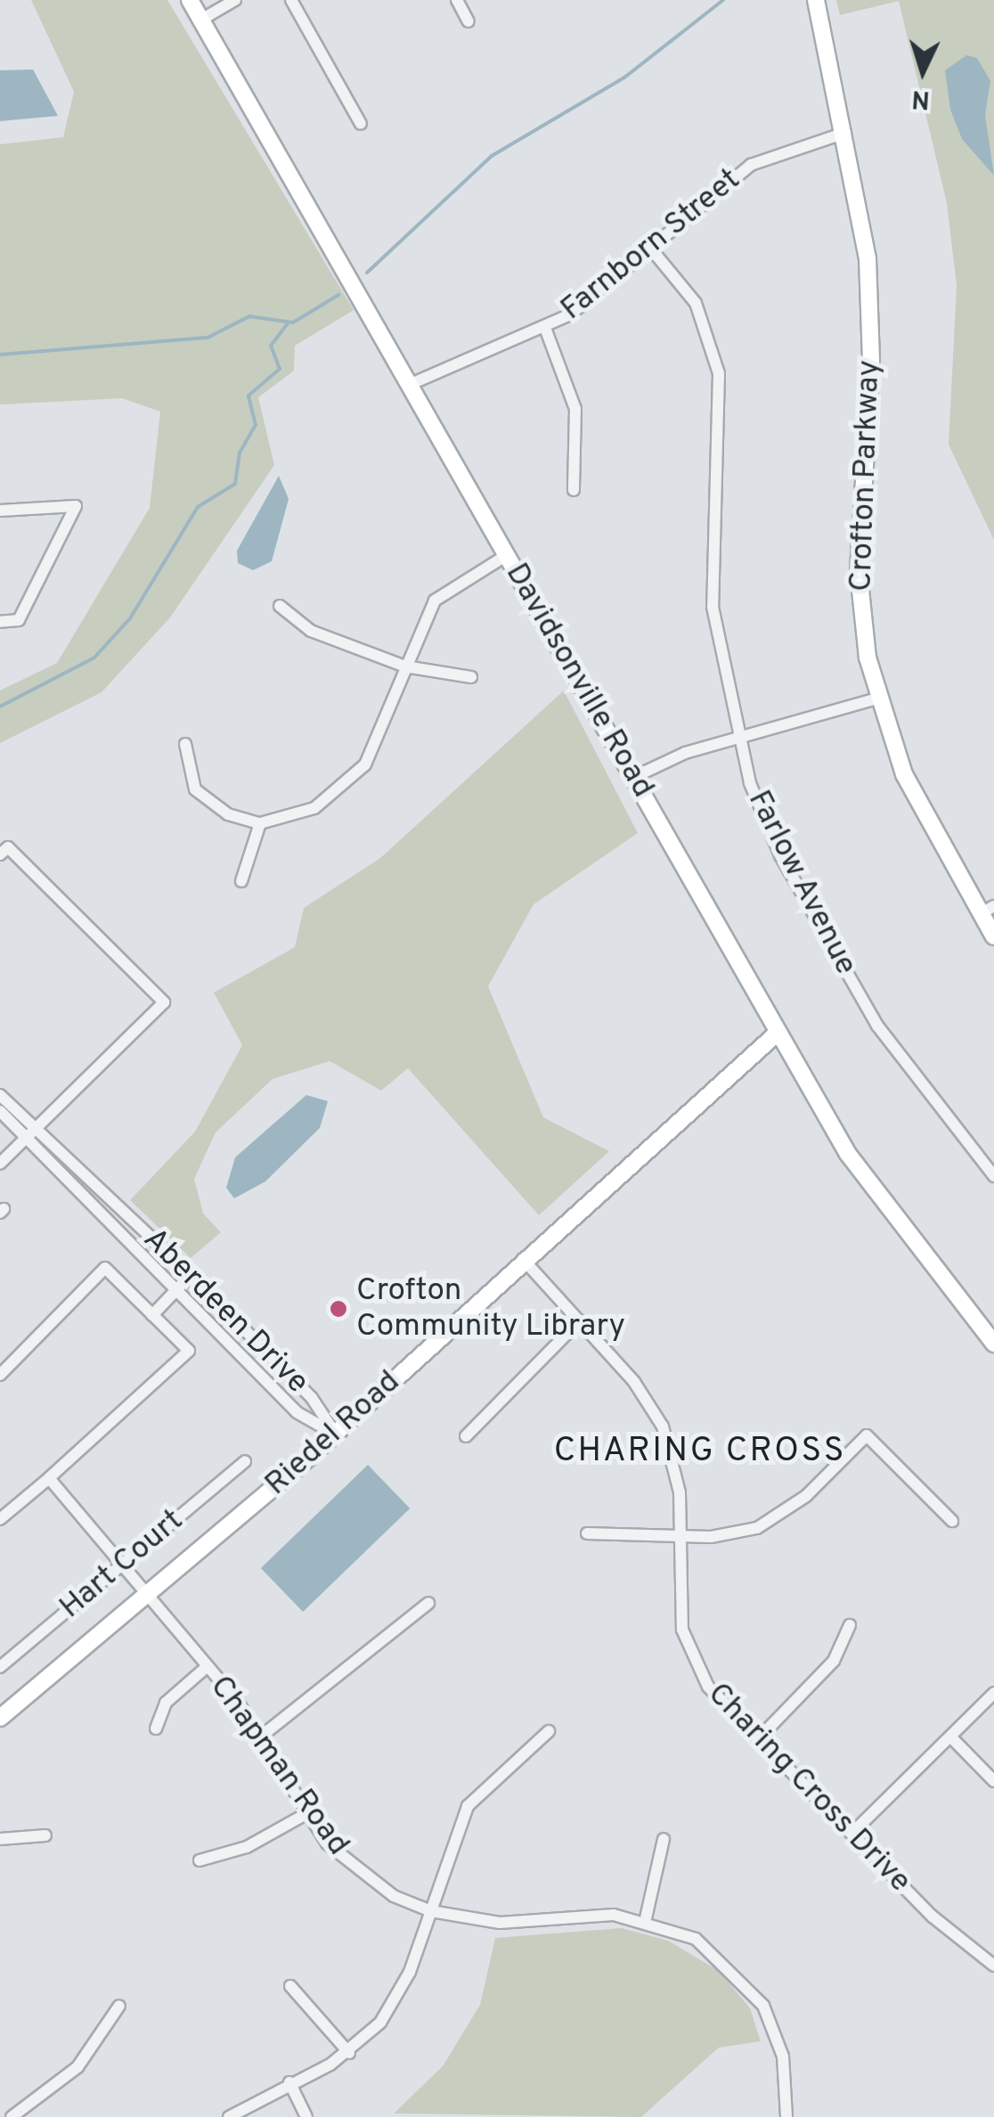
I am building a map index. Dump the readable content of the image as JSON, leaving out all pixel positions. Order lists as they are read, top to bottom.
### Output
{
  "streets": {
    "street": [
      "Farnborn Street",
      "Crofton Parkway",
      "Davidsonville Road",
      "Farlow Avenue",
      "Aberdeen Drive",
      "Riedel Road",
      "Hart Court",
      "Chapman Road",
      "Charing Cross Drive"
    ]
  },
  "crossings": [
    ["Farnborn Street", "Crofton Parkway"],
    ["Farnborn Street", "Davidsonville Road"],
    ["Farnborn Street", "Farlow Avenue"],
    ["Davidsonville Road", "Riedel Road"],
    ["Aberdeen Drive", "Riedel Road"],
    ["Riedel Road", "Chapman Road"],
    ["Riedel Road", "Charing Cross Drive"],
    ["Hart Court", "Chapman Road"]
  ],
  "districts": ["CHARING CROSS"],
  "places": ["Crofton Community Library"],
  "north": "bottom"
}
